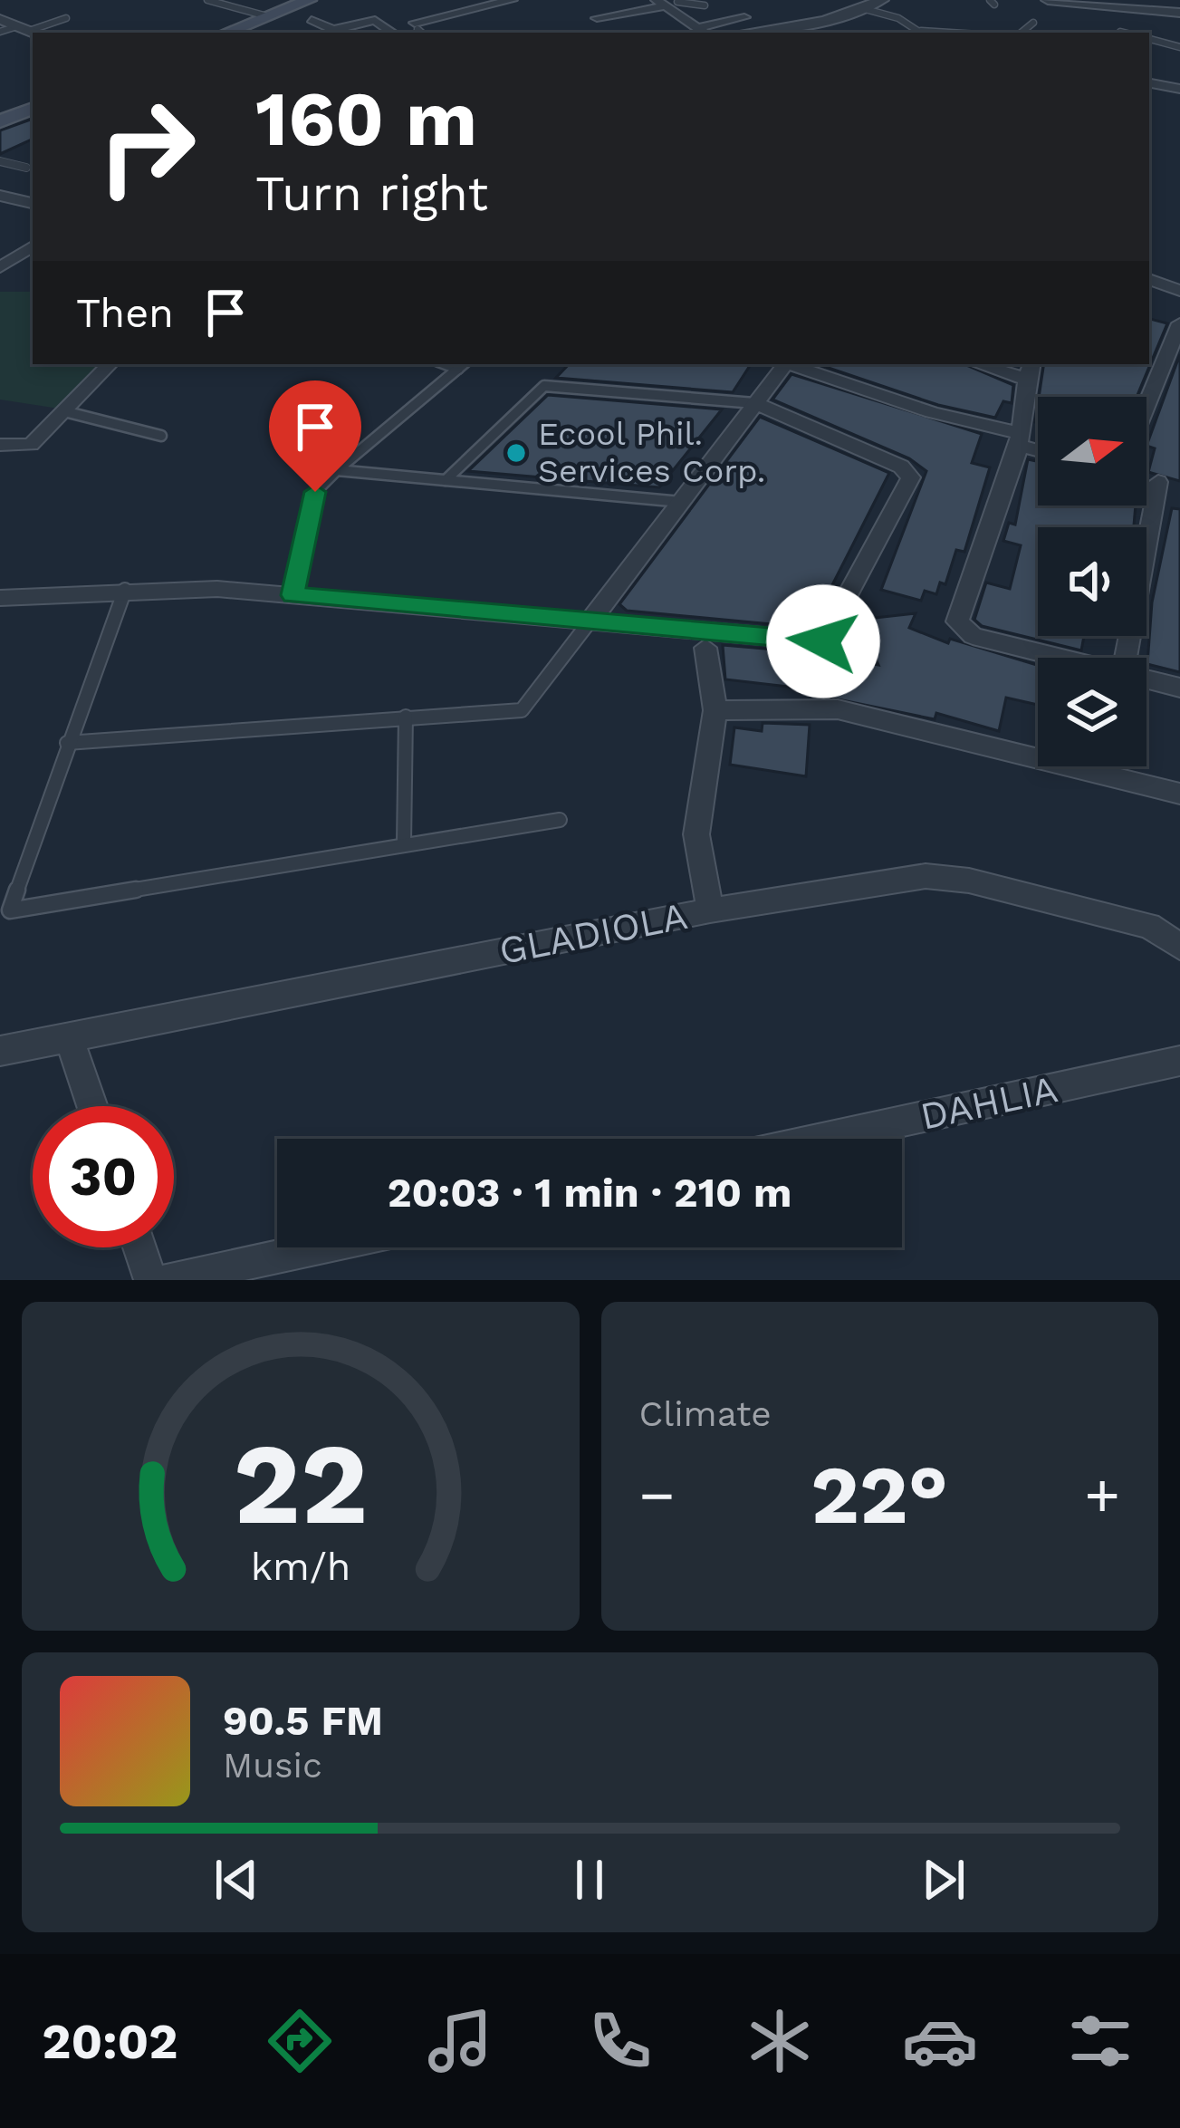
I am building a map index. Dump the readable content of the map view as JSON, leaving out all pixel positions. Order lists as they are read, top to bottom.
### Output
{
  "streets": {
    "street": ["GLADIOLA", "DAHLIA"]
  },
  "places": ["Ecool Phil. Services Corp."],
  "north": "right",
  "page": {
    "turn": ["160 m", "Turn right"],
    "then": "Then",
    "limit": "30",
    "trip": "20:03 · 1 min · 210 m",
    "tile": "Climate",
    "heat": ["−", "22°", "+"],
    "song": ["90.5 FM", "Music"],
    "tabs": "20:02",
    "gauge": ["22", "km/h"]
  }
}
